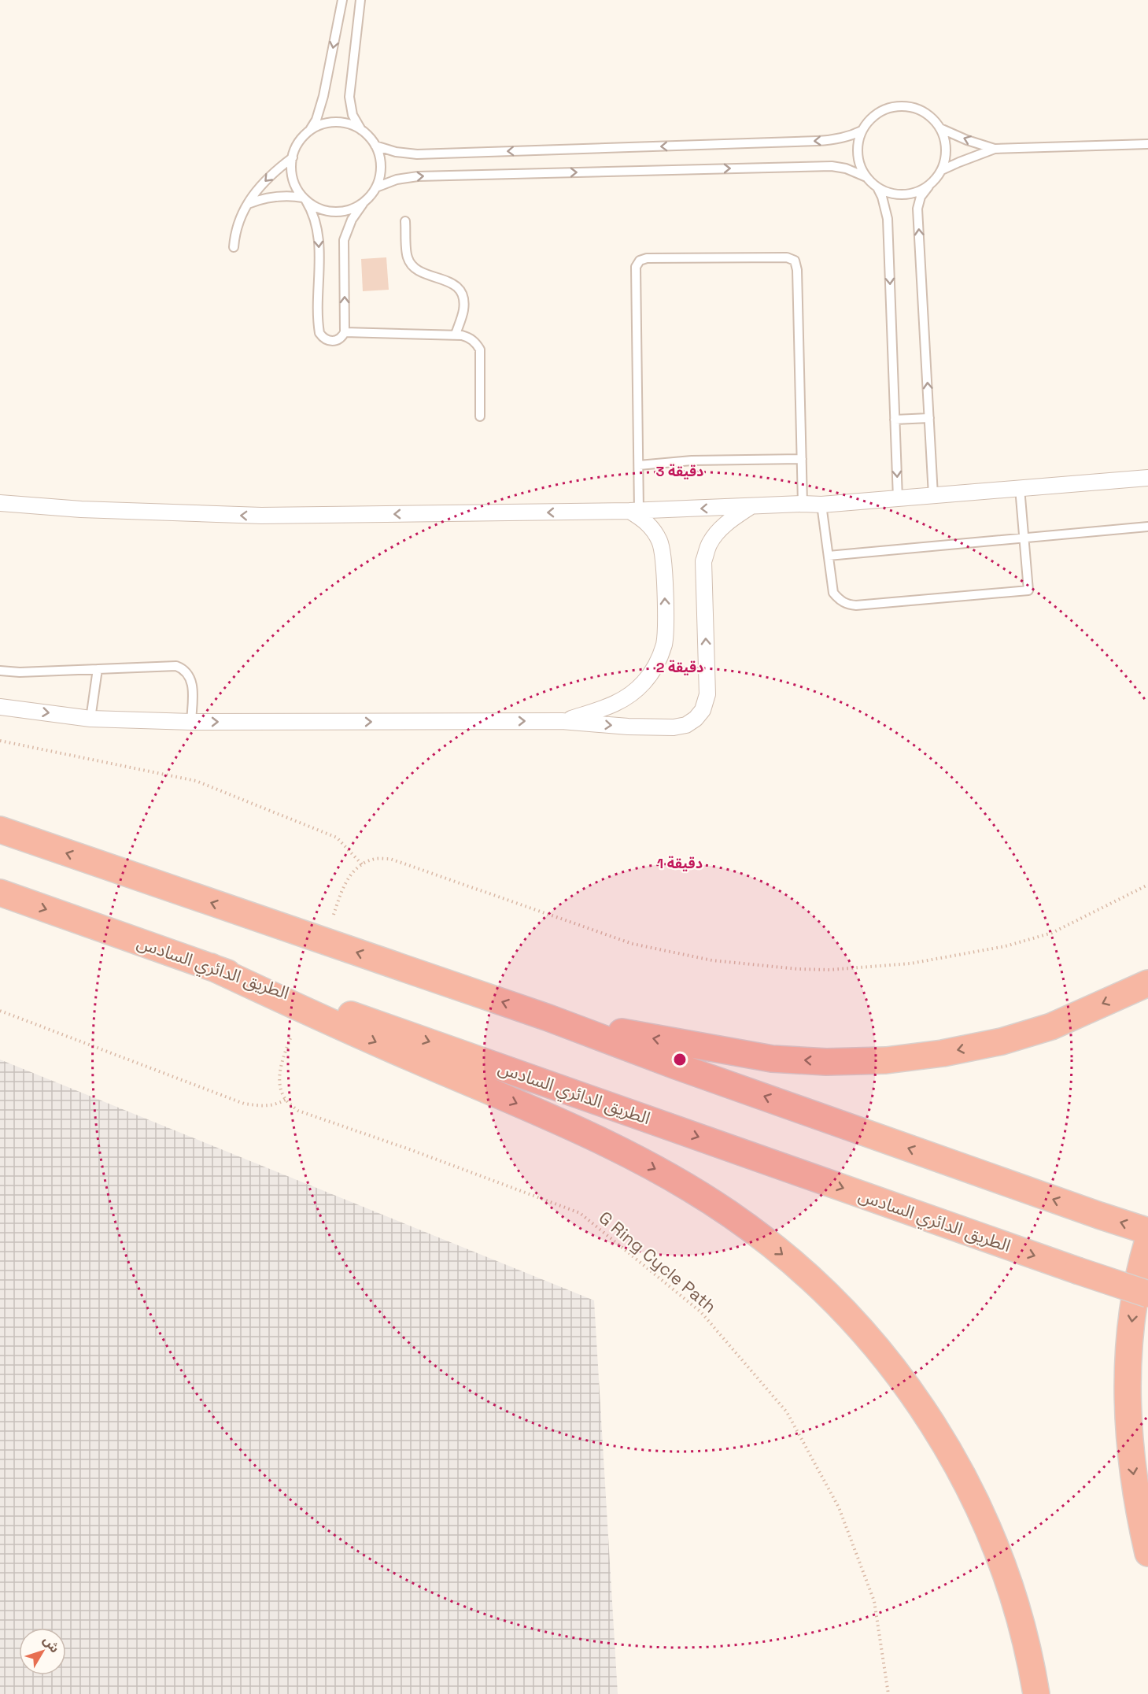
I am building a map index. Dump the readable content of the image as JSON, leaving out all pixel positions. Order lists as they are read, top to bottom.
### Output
{
  "streets": {
    "highway": ["الطريق الدائري السادس"],
    "path": ["G Ring Cycle Path"]
  },
  "north": "top right",
  "rings": ["3 دقيقة", "2 دقيقة", "1 دقيقة"]
}
